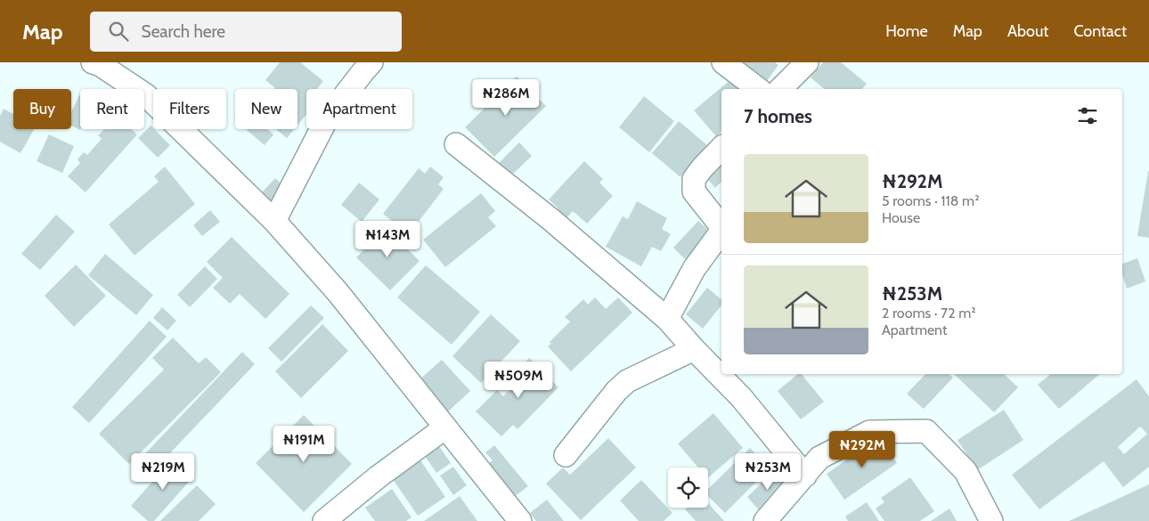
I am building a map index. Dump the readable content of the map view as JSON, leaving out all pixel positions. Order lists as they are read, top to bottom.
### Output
{
  "page": {
    "header": "Map",
    "search": "Search here",
    "nav": [
      "Home",
      "Map",
      "About",
      "Contact"
    ],
    "price": [
      "₦286M",
      "₦143M",
      "₦509M",
      "₦191M",
      "₦292M",
      "₦219M",
      "₦253M"
    ],
    "chip": [
      "Buy",
      "Rent",
      "Filters",
      "New",
      "Apartment"
    ],
    "heading": "7 homes",
    "list": [
      {
        "name": "₦292M",
        "note": "5 rooms · 118 m² · House"
      },
      {
        "name": "₦253M",
        "note": "2 rooms · 72 m² · Apartment"
      }
    ]
  }
}
